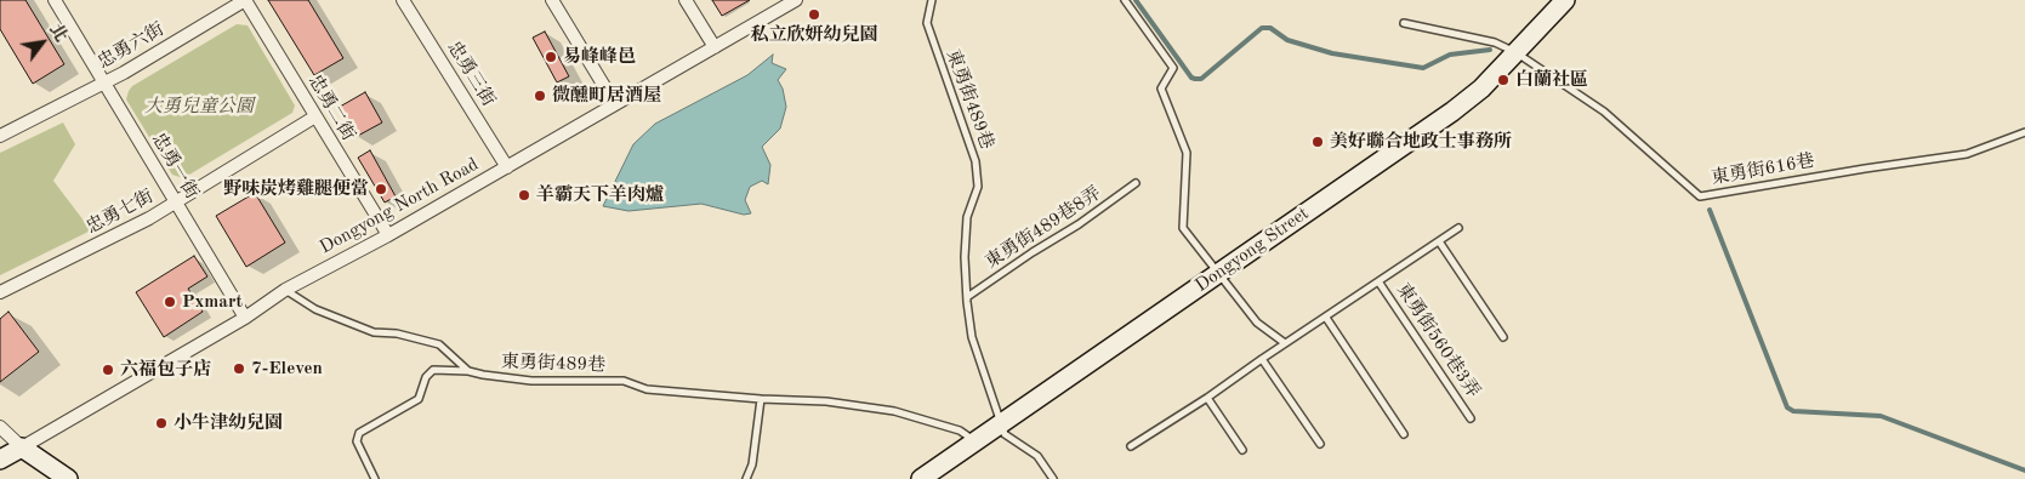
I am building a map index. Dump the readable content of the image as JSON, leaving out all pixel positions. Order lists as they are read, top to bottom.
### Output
{
  "streets": {
    "street": [
      "忠勇六街",
      "忠勇三街",
      "忠勇二街",
      "忠勇一街",
      "Dongyong North Road",
      "忠勇七街",
      "Dongyong Street"
    ],
    "lane": [
      "東勇街489巷",
      "東勇街616巷",
      "東勇街489巷8弄",
      "東勇街560巷3弄"
    ]
  },
  "crossings": [
    ["忠勇六街", "忠勇二街"],
    ["忠勇六街", "忠勇一街"],
    ["忠勇三街", "Dongyong North Road"],
    ["東勇街489巷", "東勇街489巷8弄"],
    ["東勇街489巷", "Dongyong Street"],
    ["忠勇二街", "Dongyong North Road"],
    ["忠勇二街", "忠勇七街"],
    ["忠勇一街", "Dongyong North Road"],
    ["忠勇一街", "忠勇七街"],
    ["東勇街616巷", "Dongyong Street"]
  ],
  "parks": ["大勇兒童公園"],
  "places": [
    "私立欣妍幼兒園",
    "易峰峰邑",
    "白蘭社區",
    "微醺町居酒屋",
    "美好聯合地政士事務所",
    "野味炭烤雞腿便當",
    "羊霸天下羊肉爐",
    "Pxmart",
    "7-Eleven",
    "六福包子店",
    "小牛津幼兒園"
  ],
  "north": "top right"
}
